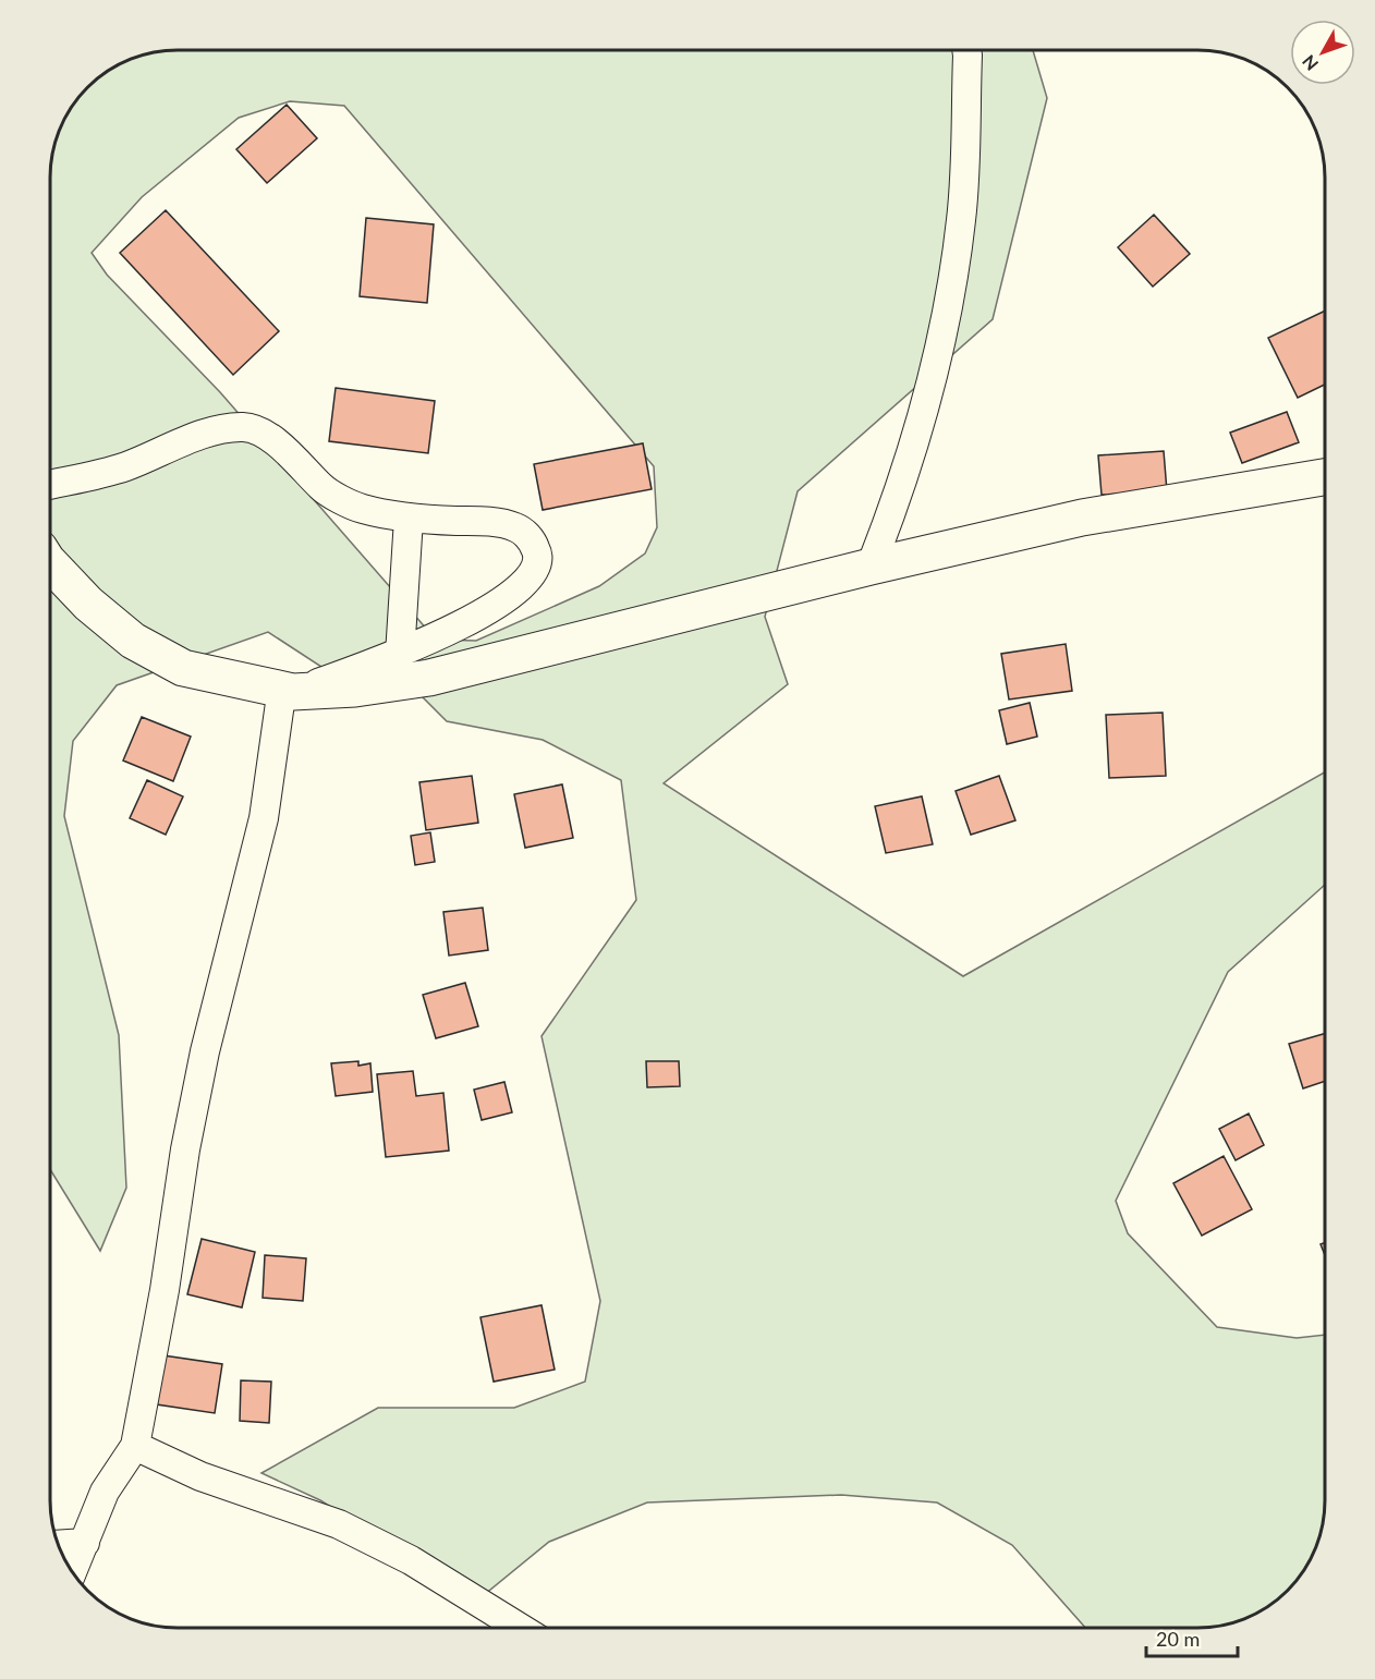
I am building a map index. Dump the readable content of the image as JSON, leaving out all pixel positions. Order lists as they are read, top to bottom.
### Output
{
  "scale_bar": "20 m",
  "north": "bottom left"
}
